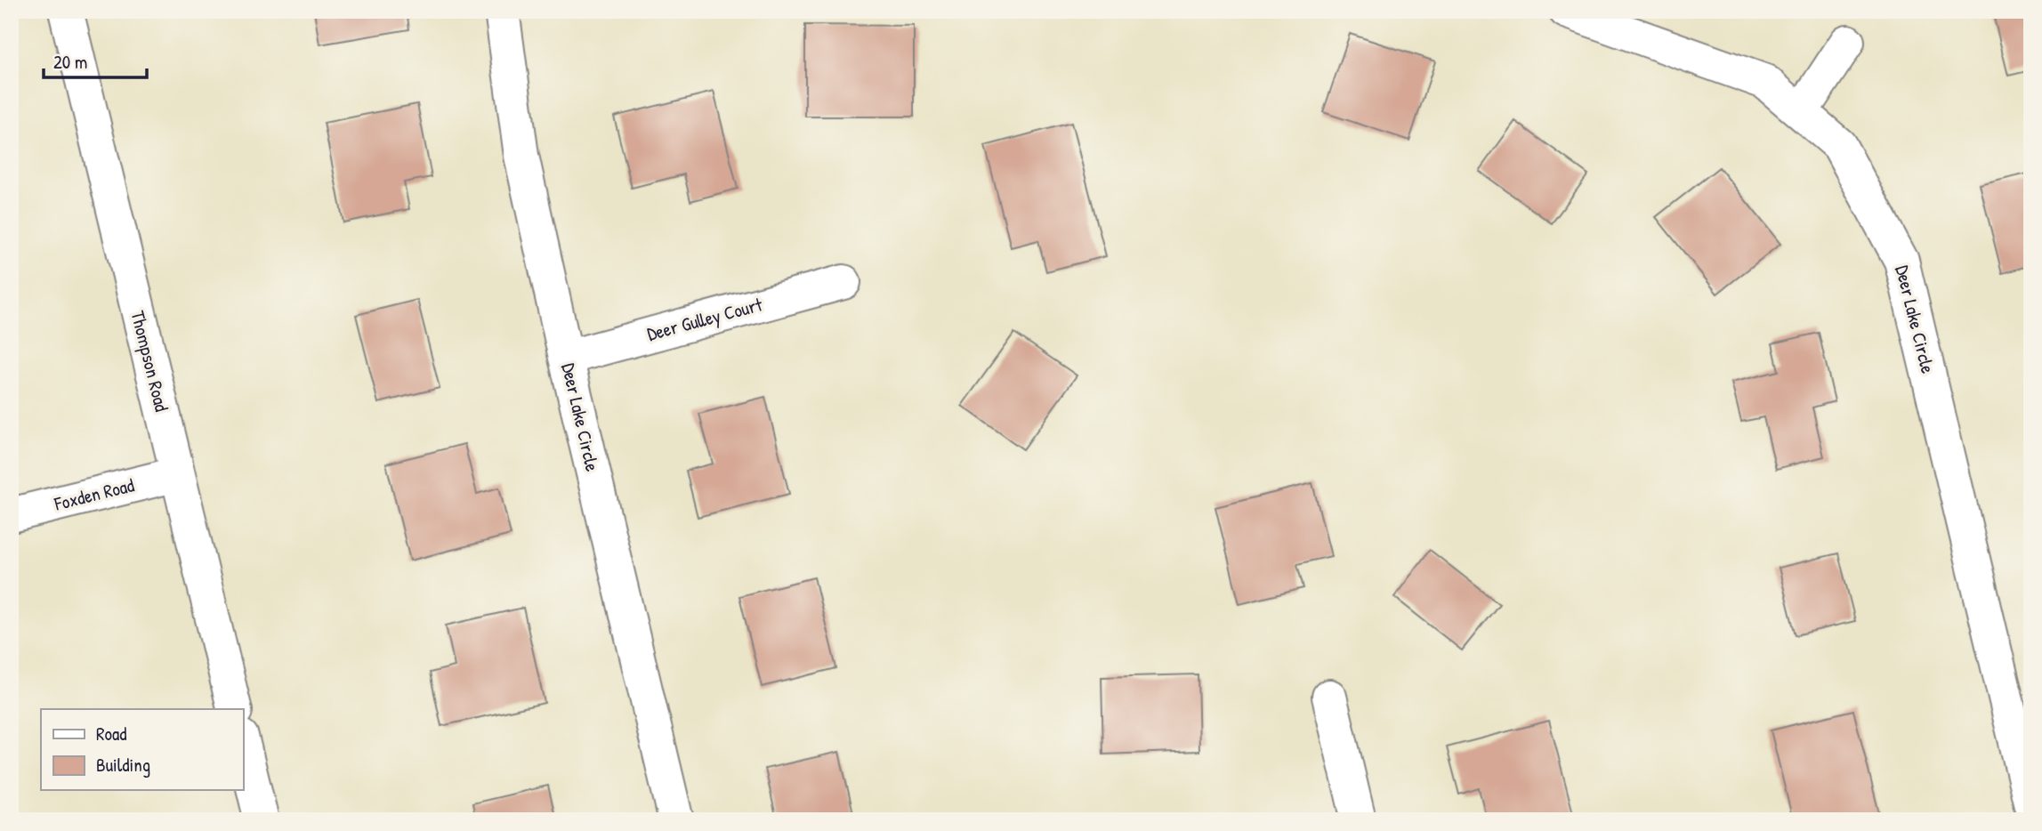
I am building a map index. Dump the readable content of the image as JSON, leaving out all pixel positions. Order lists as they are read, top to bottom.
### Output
{
  "streets": {
    "street": [
      "Deer Gulley Court",
      "Deer Lake Circle",
      "Thompson Road",
      "Foxden Road"
    ]
  },
  "crossings": [
    ["Deer Gulley Court", "Deer Lake Circle"],
    ["Thompson Road", "Foxden Road"]
  ],
  "legend": ["Road", "Building"],
  "scale_bar": "20 m"
}
